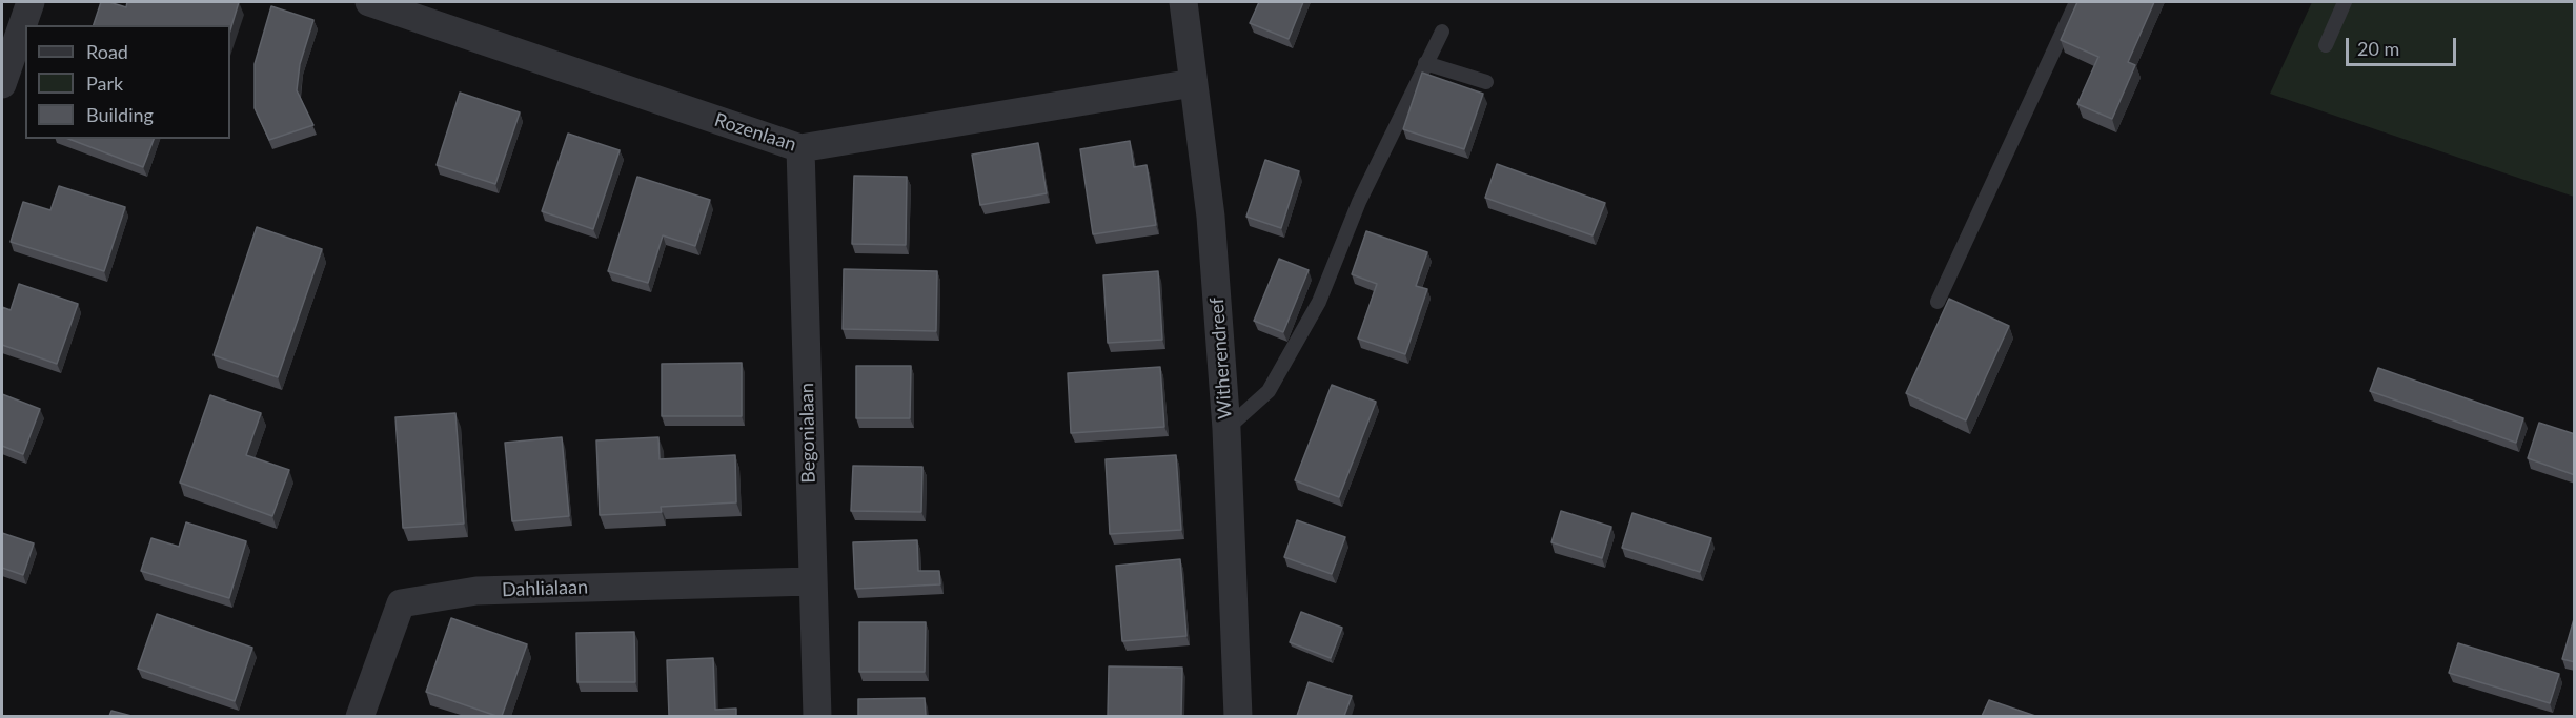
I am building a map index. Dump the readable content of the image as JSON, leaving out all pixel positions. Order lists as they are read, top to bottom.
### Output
{
  "streets": {
    "street": [
      "Rozenlaan",
      "Witherendreef",
      "Begonialaan",
      "Dahlialaan"
    ]
  },
  "crossings": [
    ["Rozenlaan", "Witherendreef"],
    ["Rozenlaan", "Begonialaan"],
    ["Begonialaan", "Dahlialaan"]
  ],
  "legend": ["Road", "Park", "Building"],
  "scale_bar": "20 m"
}
